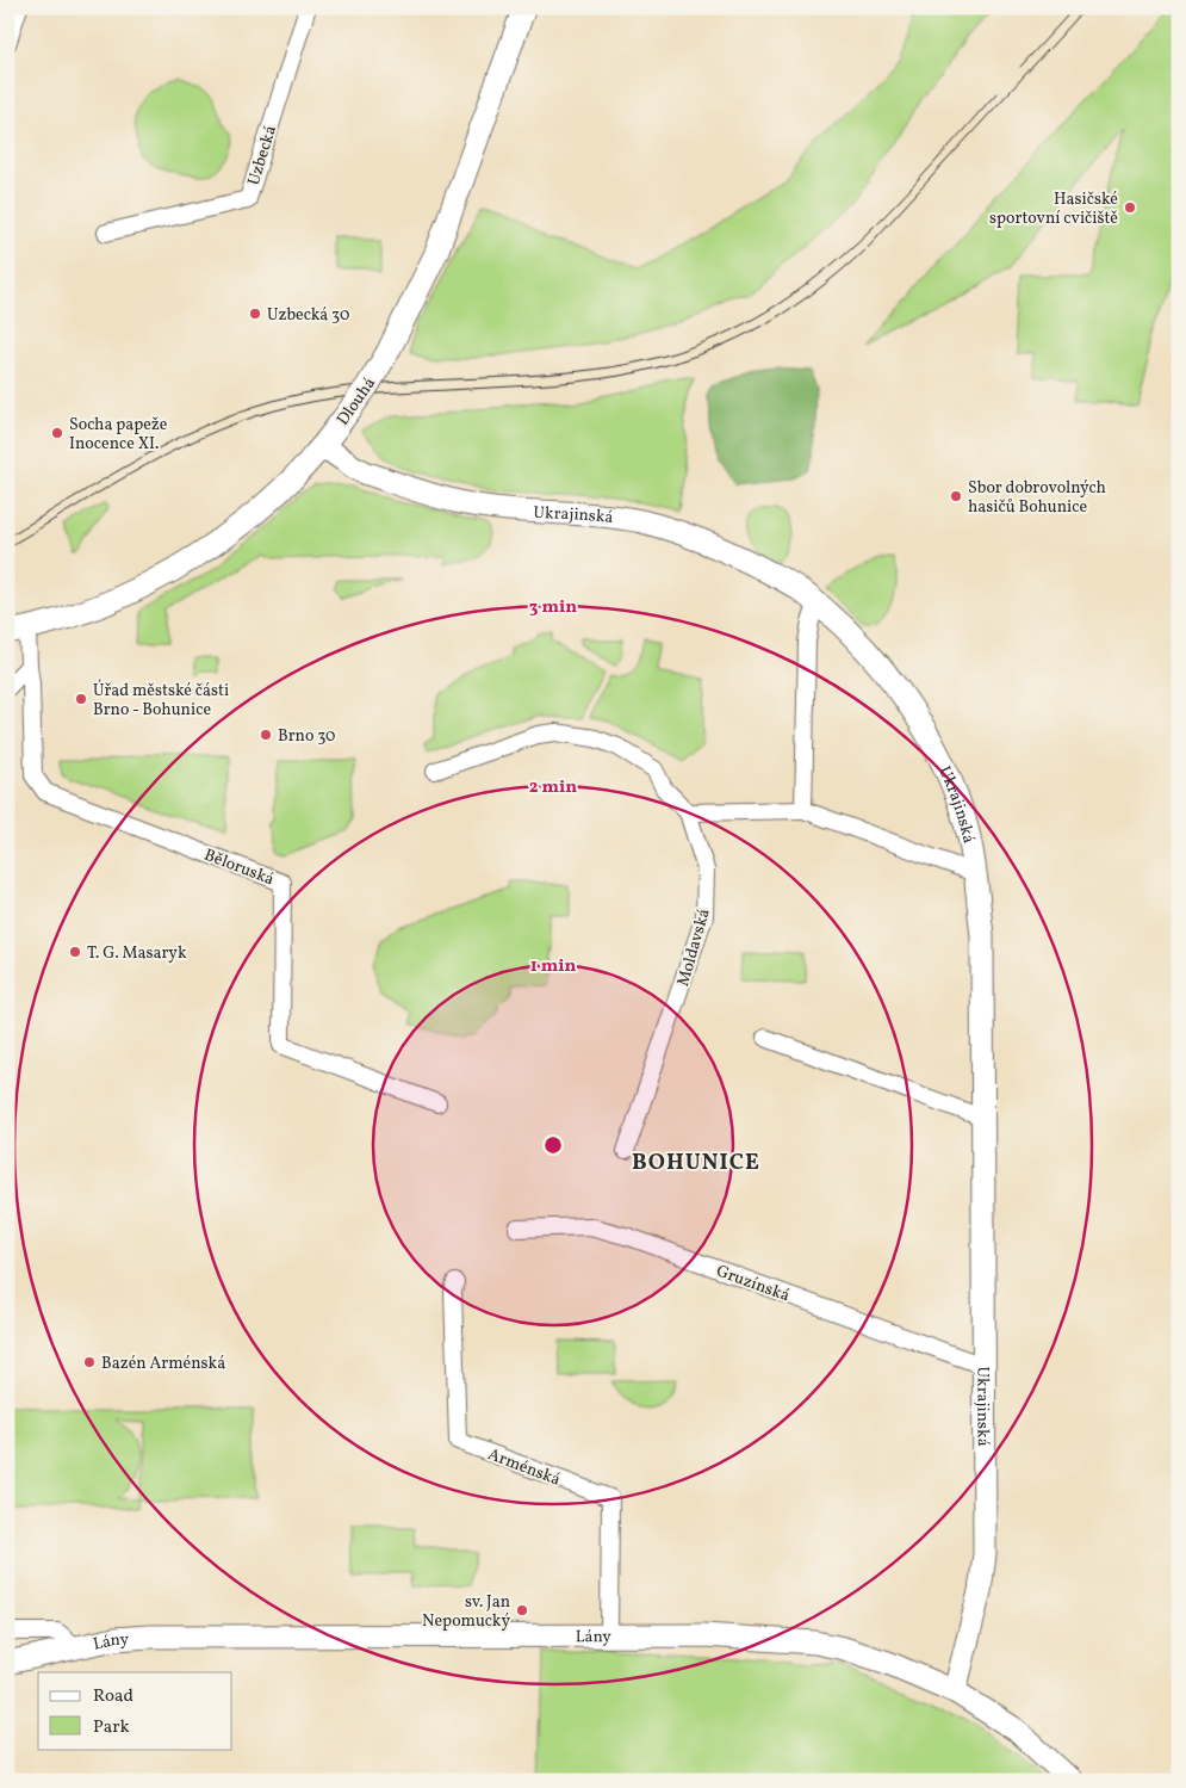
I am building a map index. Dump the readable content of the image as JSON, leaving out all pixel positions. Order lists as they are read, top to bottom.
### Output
{
  "streets": {
    "street": [
      "Uzbecká",
      "Dlouhá",
      "Ukrajinská",
      "Běloruská",
      "Moldavská",
      "Gruzínská",
      "Arménská",
      "Lány"
    ]
  },
  "crossings": [
    ["Dlouhá", "Ukrajinská"],
    ["Dlouhá", "Běloruská"],
    ["Ukrajinská", "Moldavská"],
    ["Ukrajinská", "Gruzínská"],
    ["Ukrajinská", "Lány"],
    ["Arménská", "Lány"]
  ],
  "districts": ["BOHUNICE"],
  "places": [
    "Hasičské sportovní cvičiště",
    "Uzbecká 30",
    "Socha papeže Inocence XI.",
    "Sbor dobrovolných hasičů Bohunice",
    "Úřad městské části Brno - Bohunice",
    "Brno 30",
    "T. G. Masaryk",
    "Bazén Arménská",
    "sv. Jan Nepomucký"
  ],
  "legend": ["Road", "Park"],
  "rings": ["3 min", "2 min", "1 min"]
}
